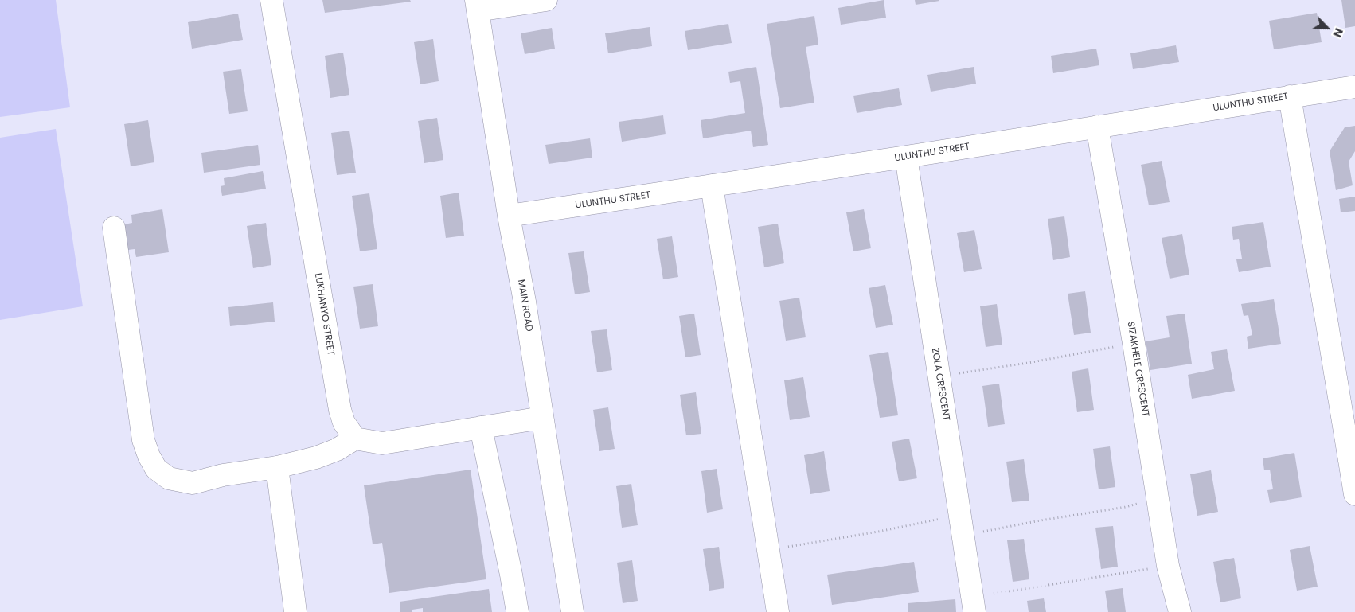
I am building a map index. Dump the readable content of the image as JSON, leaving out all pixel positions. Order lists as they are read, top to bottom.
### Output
{
  "streets": {
    "street": [
      "ULUNTHU STREET",
      "MAIN ROAD",
      "LUKHANYO STREET",
      "SIZAKHELE CRESCENT",
      "ZOLA CRESCENT"
    ]
  },
  "crossings": [
    ["ULUNTHU STREET", "MAIN ROAD"],
    ["ULUNTHU STREET", "SIZAKHELE CRESCENT"],
    ["ULUNTHU STREET", "ZOLA CRESCENT"]
  ],
  "north": "bottom right"
}
